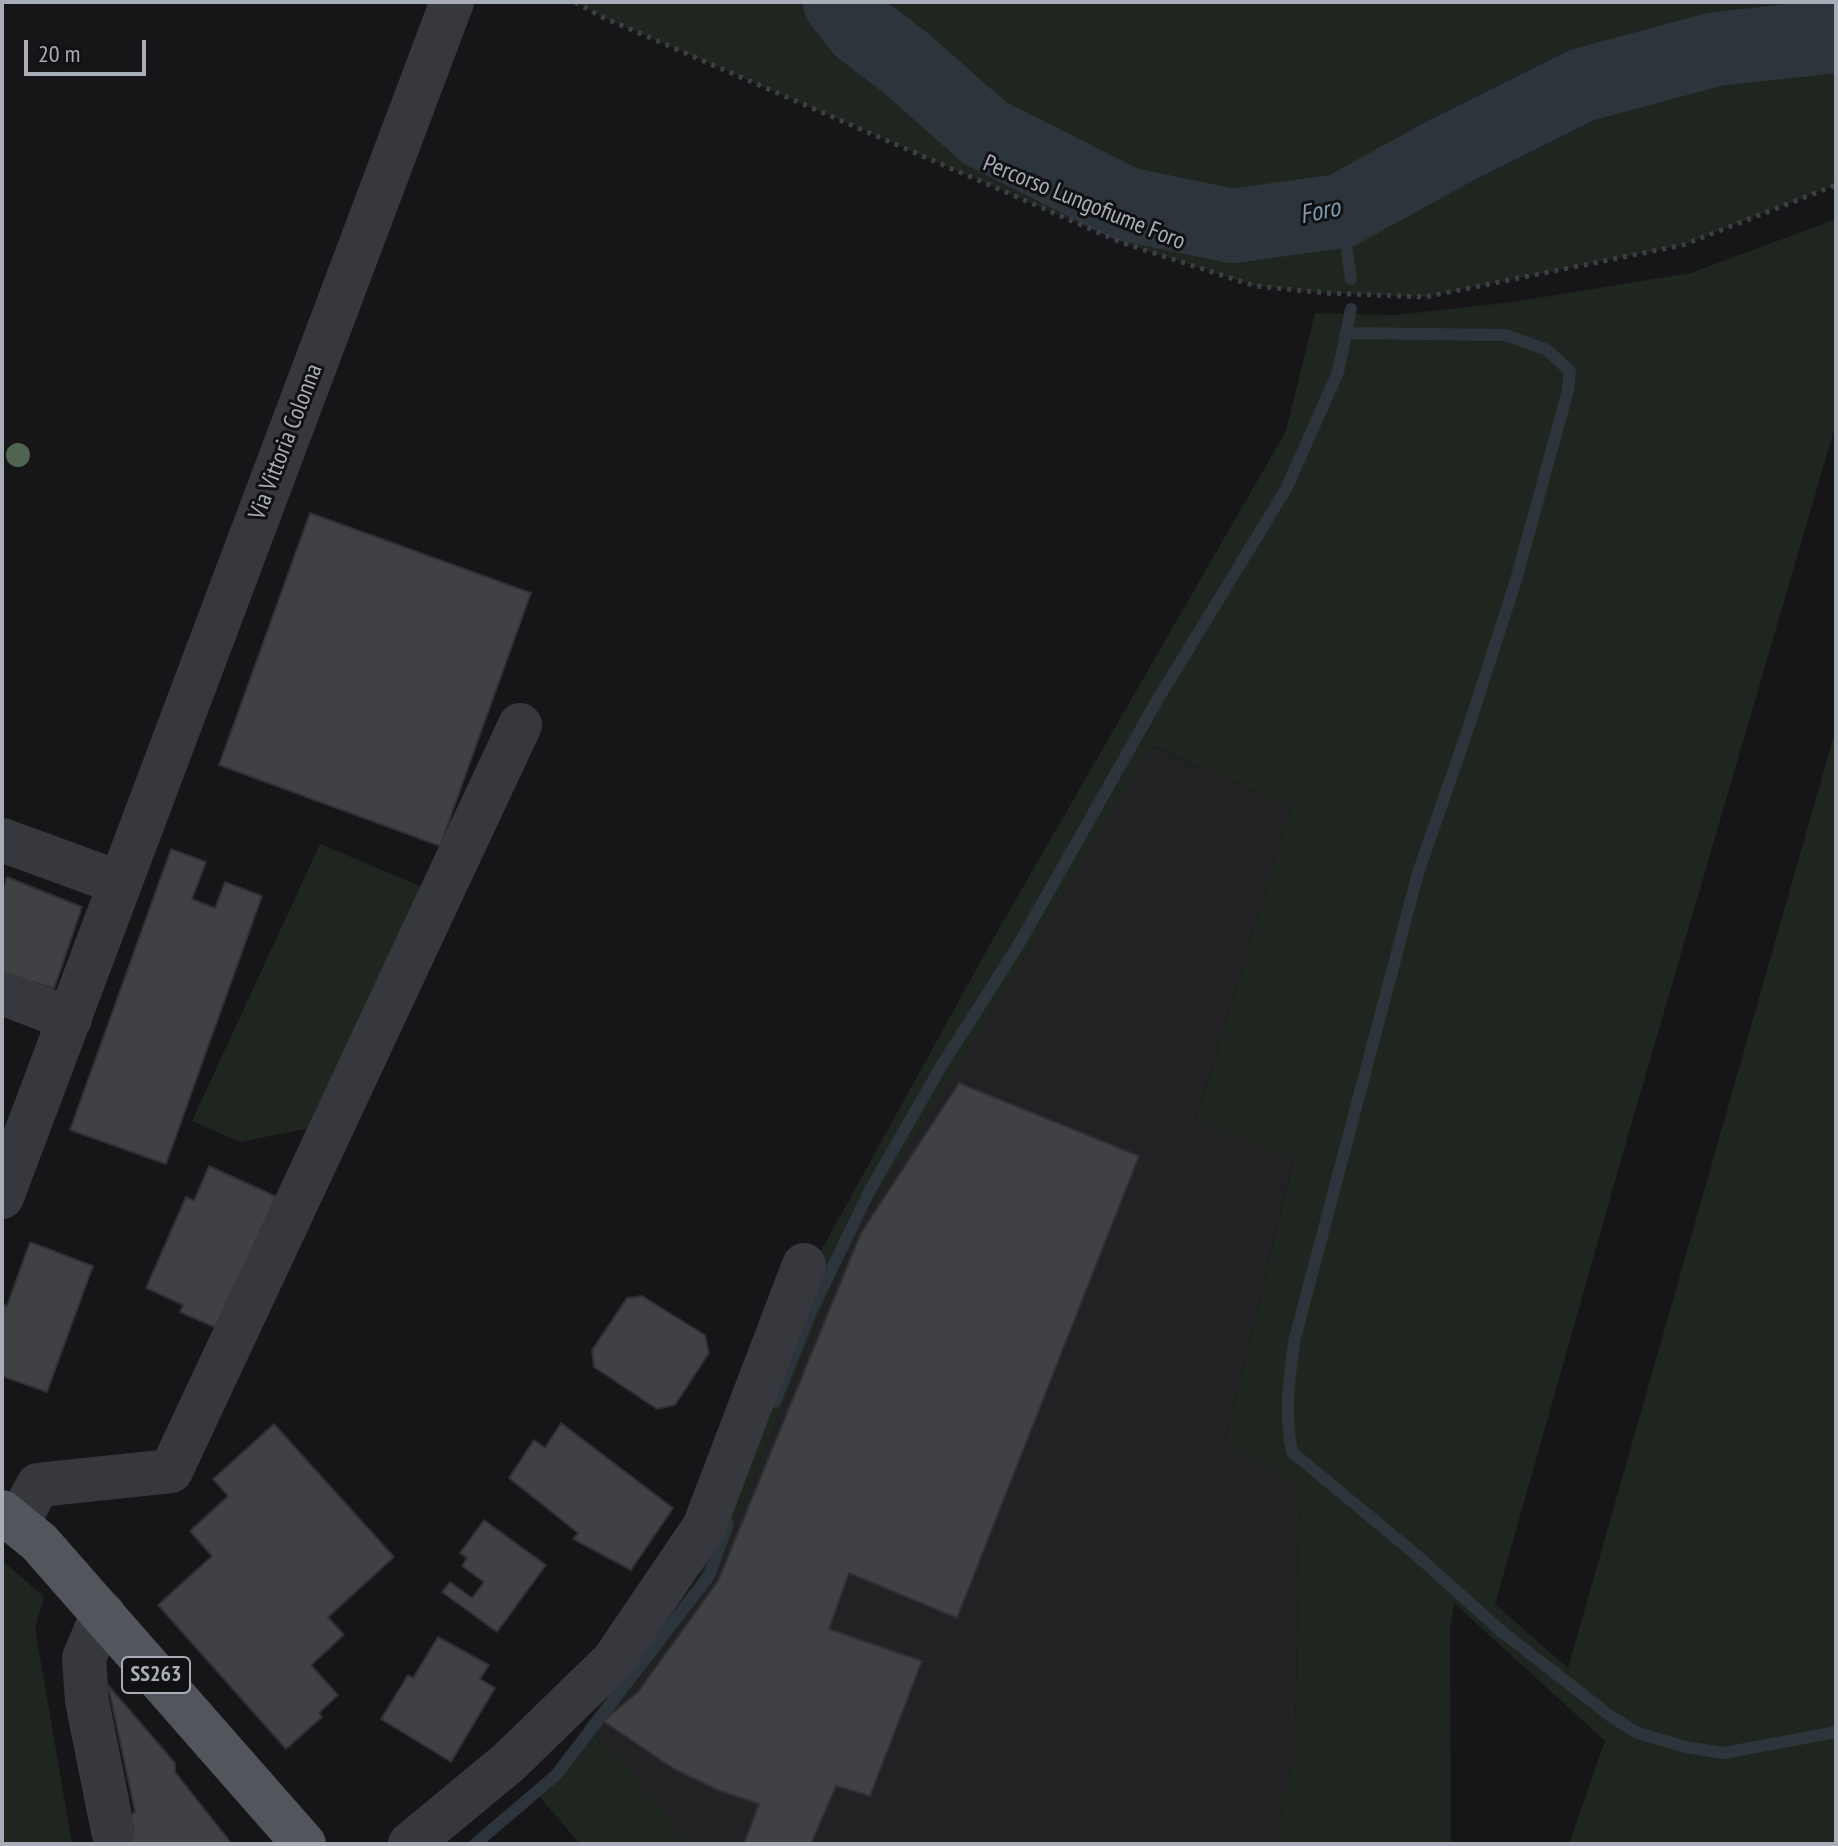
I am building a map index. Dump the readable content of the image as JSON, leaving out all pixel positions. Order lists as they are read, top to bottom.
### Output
{
  "streets": {
    "main road": ["SS263"],
    "street": ["Via Vittoria Colonna"],
    "path": ["Percorso Lungofiume Foro"]
  },
  "water": ["Foro"],
  "scale_bar": "20 m"
}
